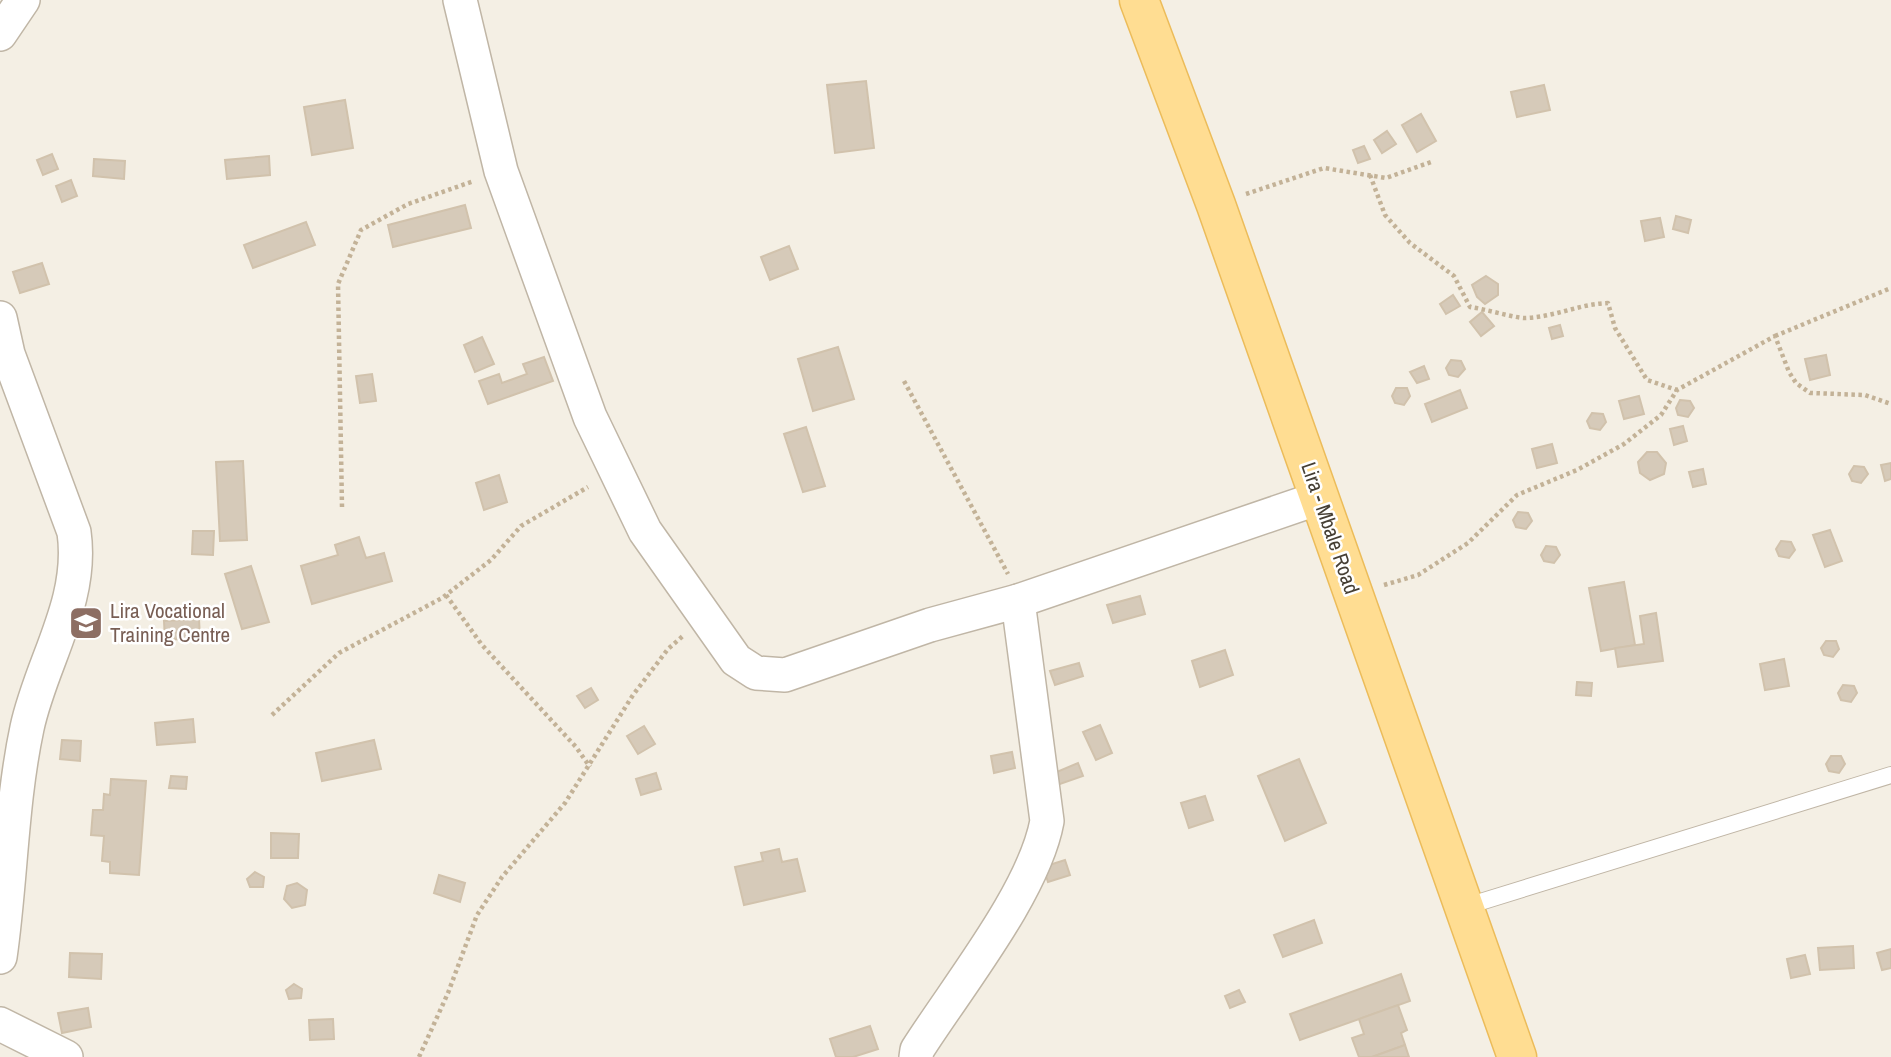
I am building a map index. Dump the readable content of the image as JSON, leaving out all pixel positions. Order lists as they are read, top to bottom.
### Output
{
  "streets": {
    "main road": ["Lira - Mbale Road"]
  },
  "places": {
    "school or university": ["Lira Vocational Training Centre"]
  }
}
